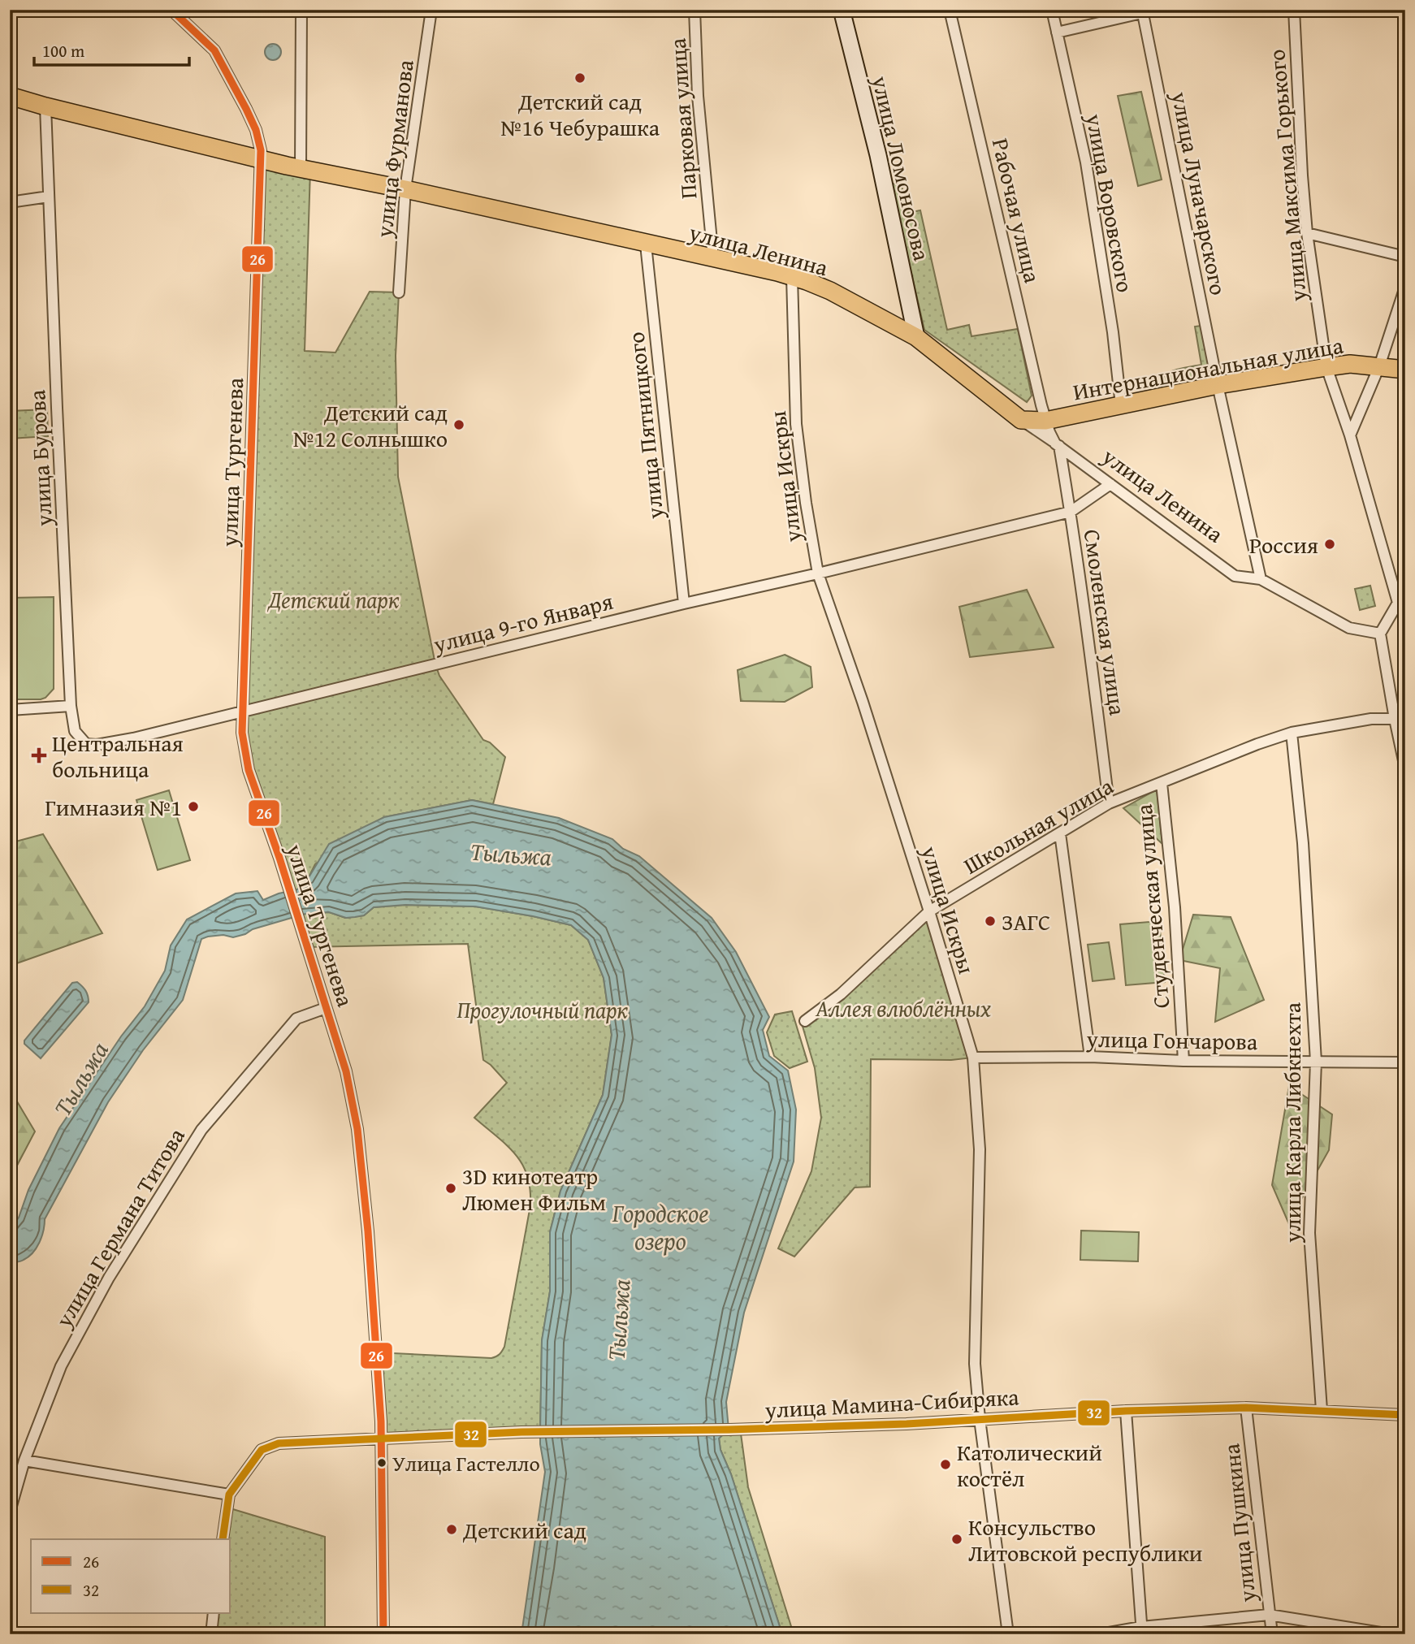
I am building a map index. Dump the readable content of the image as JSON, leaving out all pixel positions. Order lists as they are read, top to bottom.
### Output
{
  "streets": {
    "main road": ["улица Ленина", "Интернациональная улица"],
    "street": [
      "Парковая улица",
      "улица Фурманова",
      "улица Ломоносова",
      "улица Максима Горького",
      "улица Луначарского",
      "улица Воровского",
      "Рабочая улица",
      "улица Пятницкого",
      "улица Бурова",
      "улица Тургенева",
      "улица Искры",
      "улица 9-го Января",
      "Смоленская улица",
      "Школьная улица",
      "Студенческая улица",
      "улица Гончарова",
      "улица Карла Либкнехта",
      "улица Германа Титова",
      "улица Мамина-Сибиряка",
      "улица Пушкина"
    ]
  },
  "crossings": [
    ["Парковая улица", "улица Ленина"],
    ["улица Фурманова", "улица Ленина"],
    ["улица Ломоносова", "улица Ленина"],
    ["улица Максима Горького", "Интернациональная улица"],
    ["улица Луначарского", "улица Ленина"],
    ["улица Луначарского", "Интернациональная улица"],
    ["улица Воровского", "Интернациональная улица"],
    ["Рабочая улица", "улица Ленина"],
    ["Рабочая улица", "Интернациональная улица"],
    ["улица Ленина", "Интернациональная улица"],
    ["улица Ленина", "улица Пятницкого"],
    ["улица Ленина", "улица Бурова"],
    ["улица Ленина", "улица Тургенева"],
    ["улица Ленина", "улица Искры"],
    ["улица Ленина", "Смоленская улица"],
    ["улица Пятницкого", "улица 9-го Января"],
    ["улица Бурова", "улица 9-го Января"],
    ["улица Тургенева", "улица 9-го Января"],
    ["улица Тургенева", "улица Германа Титова"],
    ["улица Тургенева", "улица Мамина-Сибиряка"],
    ["улица Искры", "улица 9-го Января"],
    ["улица Искры", "Школьная улица"],
    ["улица Искры", "улица Гончарова"],
    ["улица Искры", "улица Мамина-Сибиряка"],
    ["улица 9-го Января", "Смоленская улица"],
    ["Смоленская улица", "Школьная улица"],
    ["Школьная улица", "Студенческая улица"],
    ["Школьная улица", "улица Карла Либкнехта"],
    ["Студенческая улица", "улица Гончарова"],
    ["улица Гончарова", "улица Карла Либкнехта"],
    ["улица Карла Либкнехта", "улица Мамина-Сибиряка"],
    ["улица Мамина-Сибиряка", "улица Пушкина"]
  ],
  "water": ["Тыльжа", "Городское озеро"],
  "parks": ["Детский парк", "Аллея влюблённых", "Прогулочный парк"],
  "places": {
    "other": [
      "Детский сад №16 Чебурашка",
      "Детский сад №12 Солнышко",
      "Россия",
      "Гимназия №1",
      "ЗАГС",
      "3D кинотеатр Люмен Фильм",
      "Улица Гастелло",
      "Католический костёл",
      "Детский сад",
      "Консульство Литовской республики"
    ],
    "health": ["Центральная больница"]
  },
  "lines": ["transit line 26", "transit line 32"],
  "legend": ["26", "32"],
  "scale_bar": "100 m"
}
